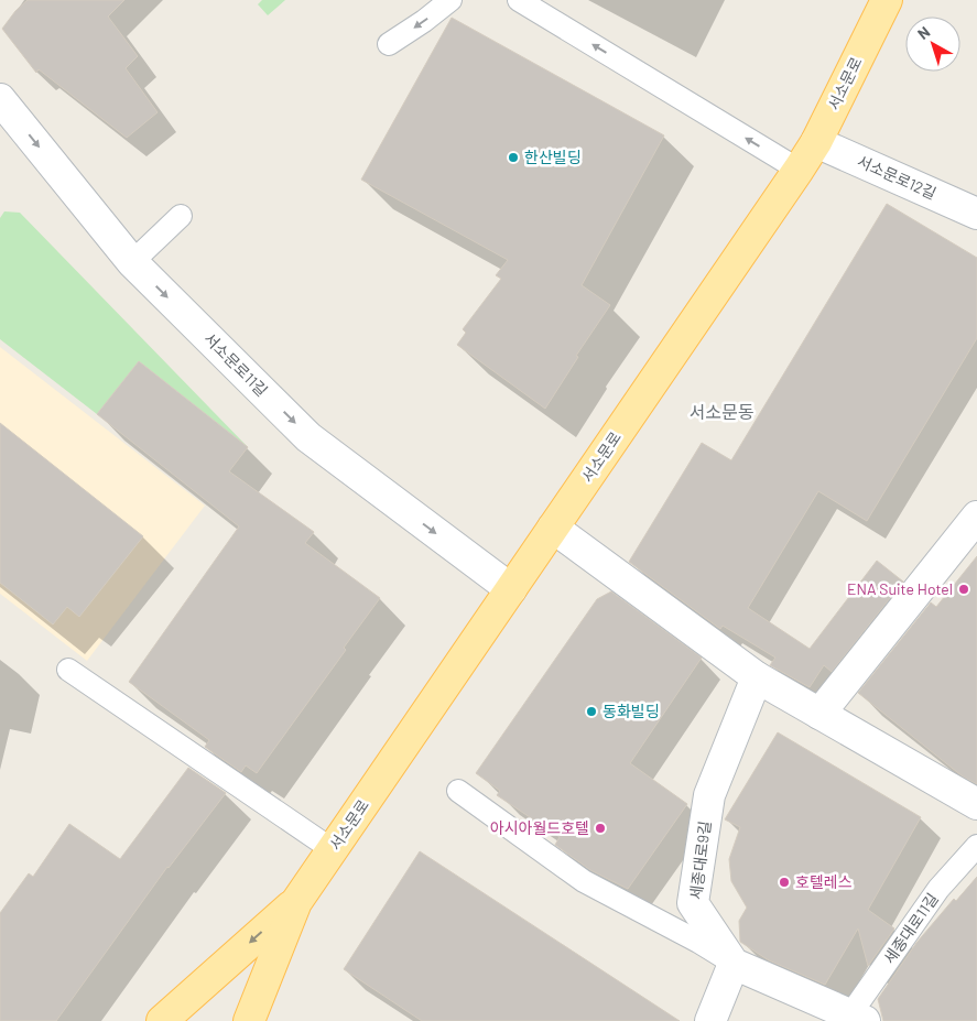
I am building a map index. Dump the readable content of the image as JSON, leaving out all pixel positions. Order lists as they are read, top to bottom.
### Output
{
  "streets": {
    "main road": ["서소문로"],
    "street": ["서소문로12길", "서소문로11길", "세종대로9길"],
    "lane": ["세종대로11길"]
  },
  "crossings": [
    ["서소문로", "서소문로12길"],
    ["서소문로", "서소문로11길"]
  ],
  "one_way": ["서소문로11길"],
  "districts": ["서소문동"],
  "places": [
    "한산빌딩",
    "ENA Suite Hotel",
    "동화빌딩",
    "아시아월드호텔",
    "호텔레스"
  ],
  "north": "top left"
}
